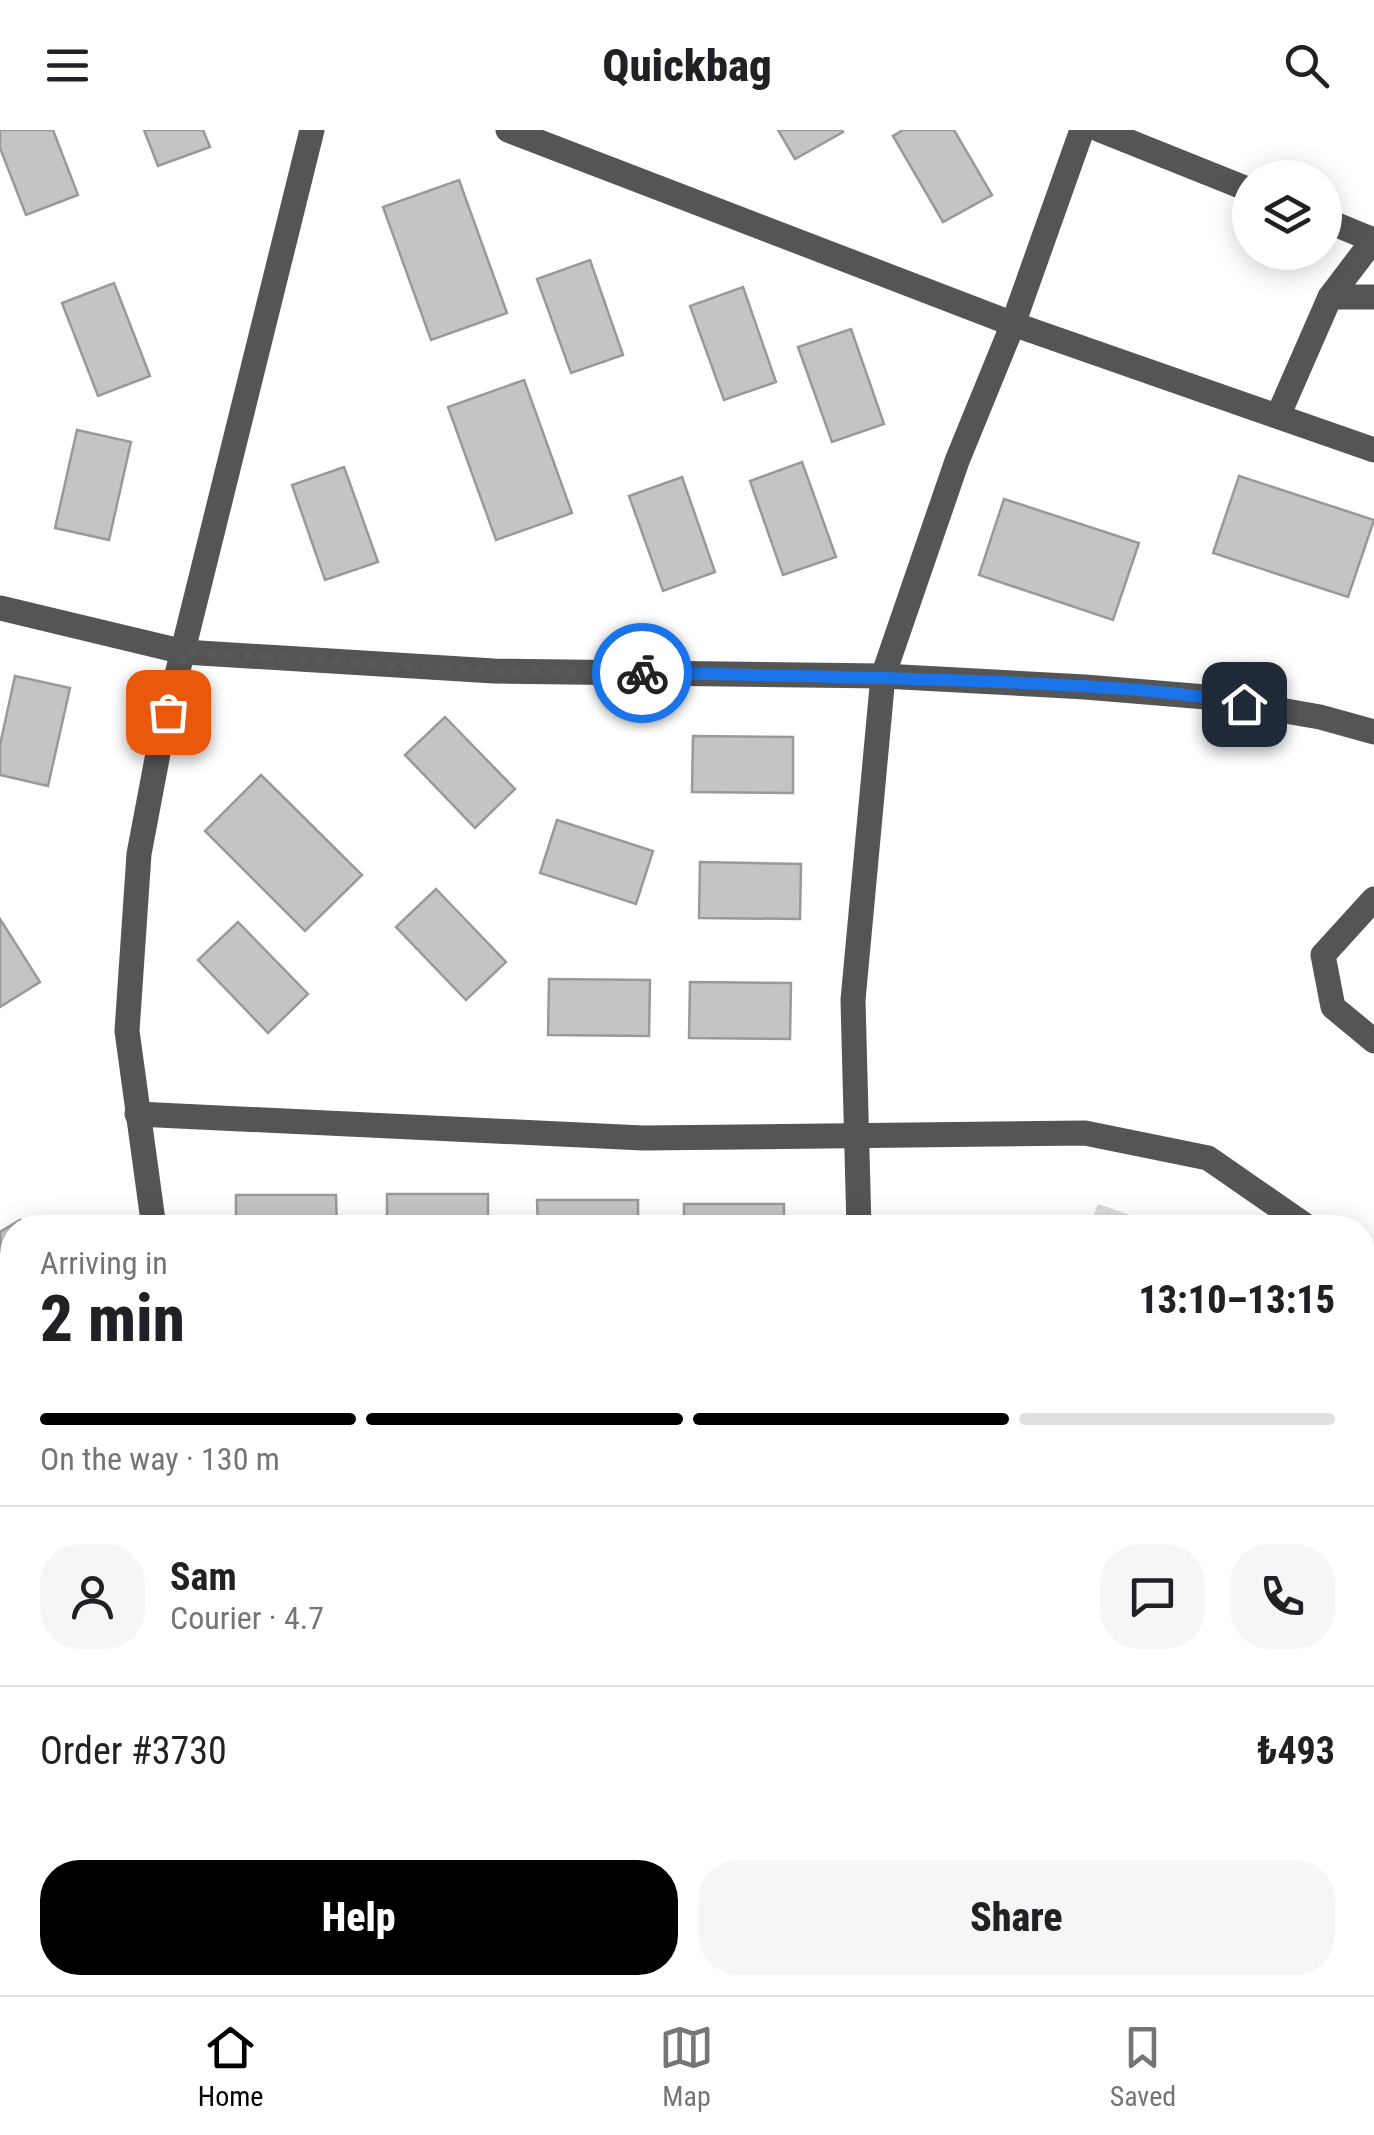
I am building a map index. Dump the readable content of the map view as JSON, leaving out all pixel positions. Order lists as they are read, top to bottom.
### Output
{
  "page": {
    "header": "Quickbag",
    "heading": ["2 min", "Arriving in", "13:10–13:15"],
    "panel": [
      "Sam",
      "Courier · 4.7",
      "Order #3730",
      "₺493"
    ],
    "bar": "On the way · 130 m",
    "buttons": ["Help", "Share"],
    "tabs": ["Home", "Map", "Saved"]
  }
}
